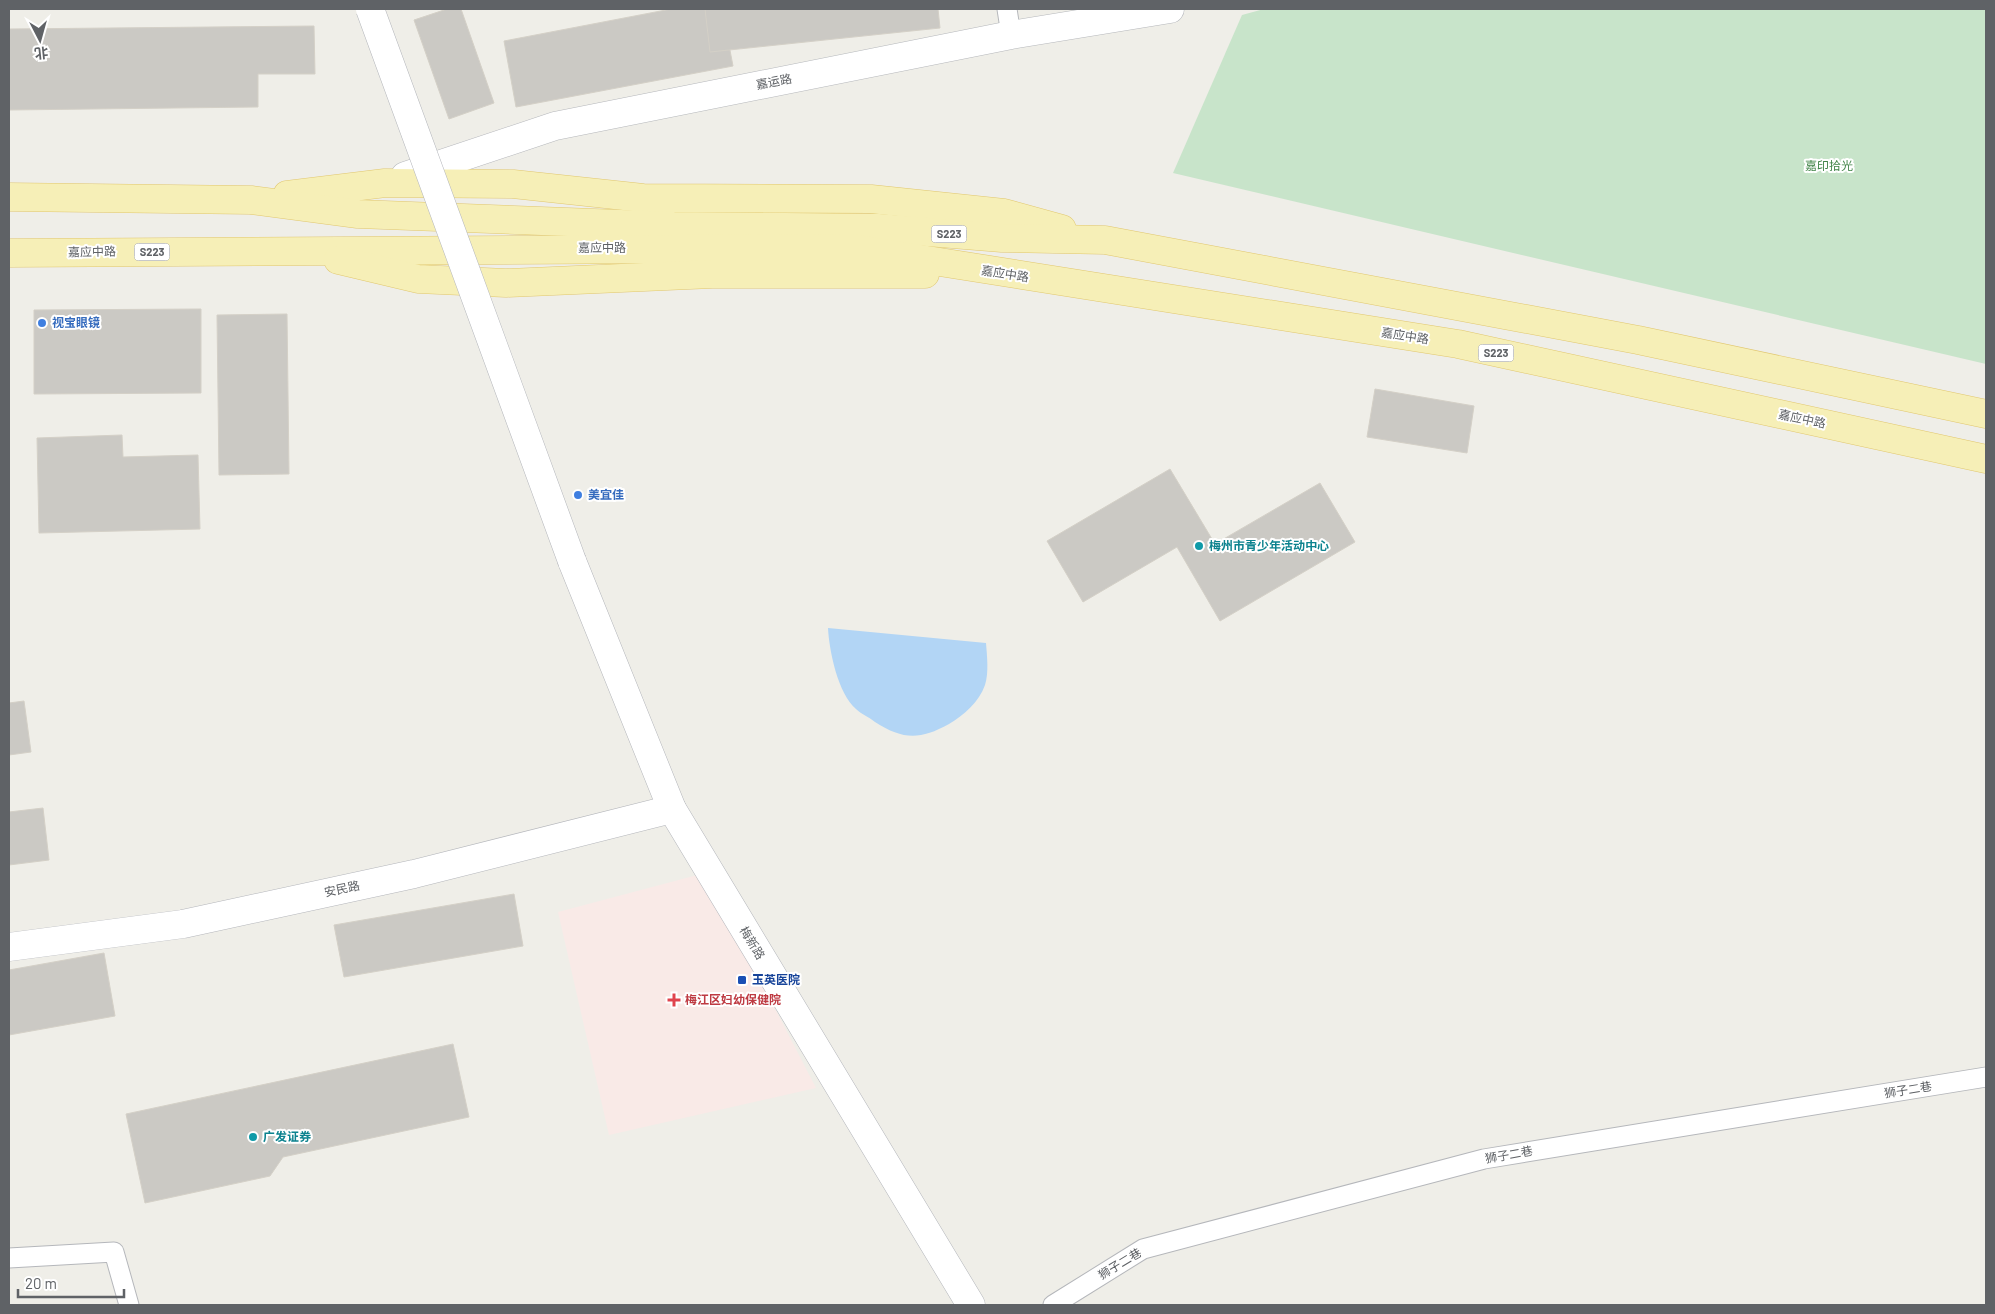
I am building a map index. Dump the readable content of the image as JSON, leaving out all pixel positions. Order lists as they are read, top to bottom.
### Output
{
  "streets": {
    "main road": ["S223", "嘉应中路"],
    "street": ["嘉运路", "安民路", "梅新路"],
    "lane": ["狮子二巷"]
  },
  "crossings": [
    ["安民路", "梅新路"]
  ],
  "parks": ["嘉印拾光"],
  "places": {
    "other": [
      "视宝眼镜",
      "美宜佳",
      "梅州市青少年活动中心",
      "广发证券"
    ],
    "transit": ["玉英医院"],
    "health": ["梅江区妇幼保健院"]
  },
  "scale_bar": "20 m",
  "north": "bottom"
}
